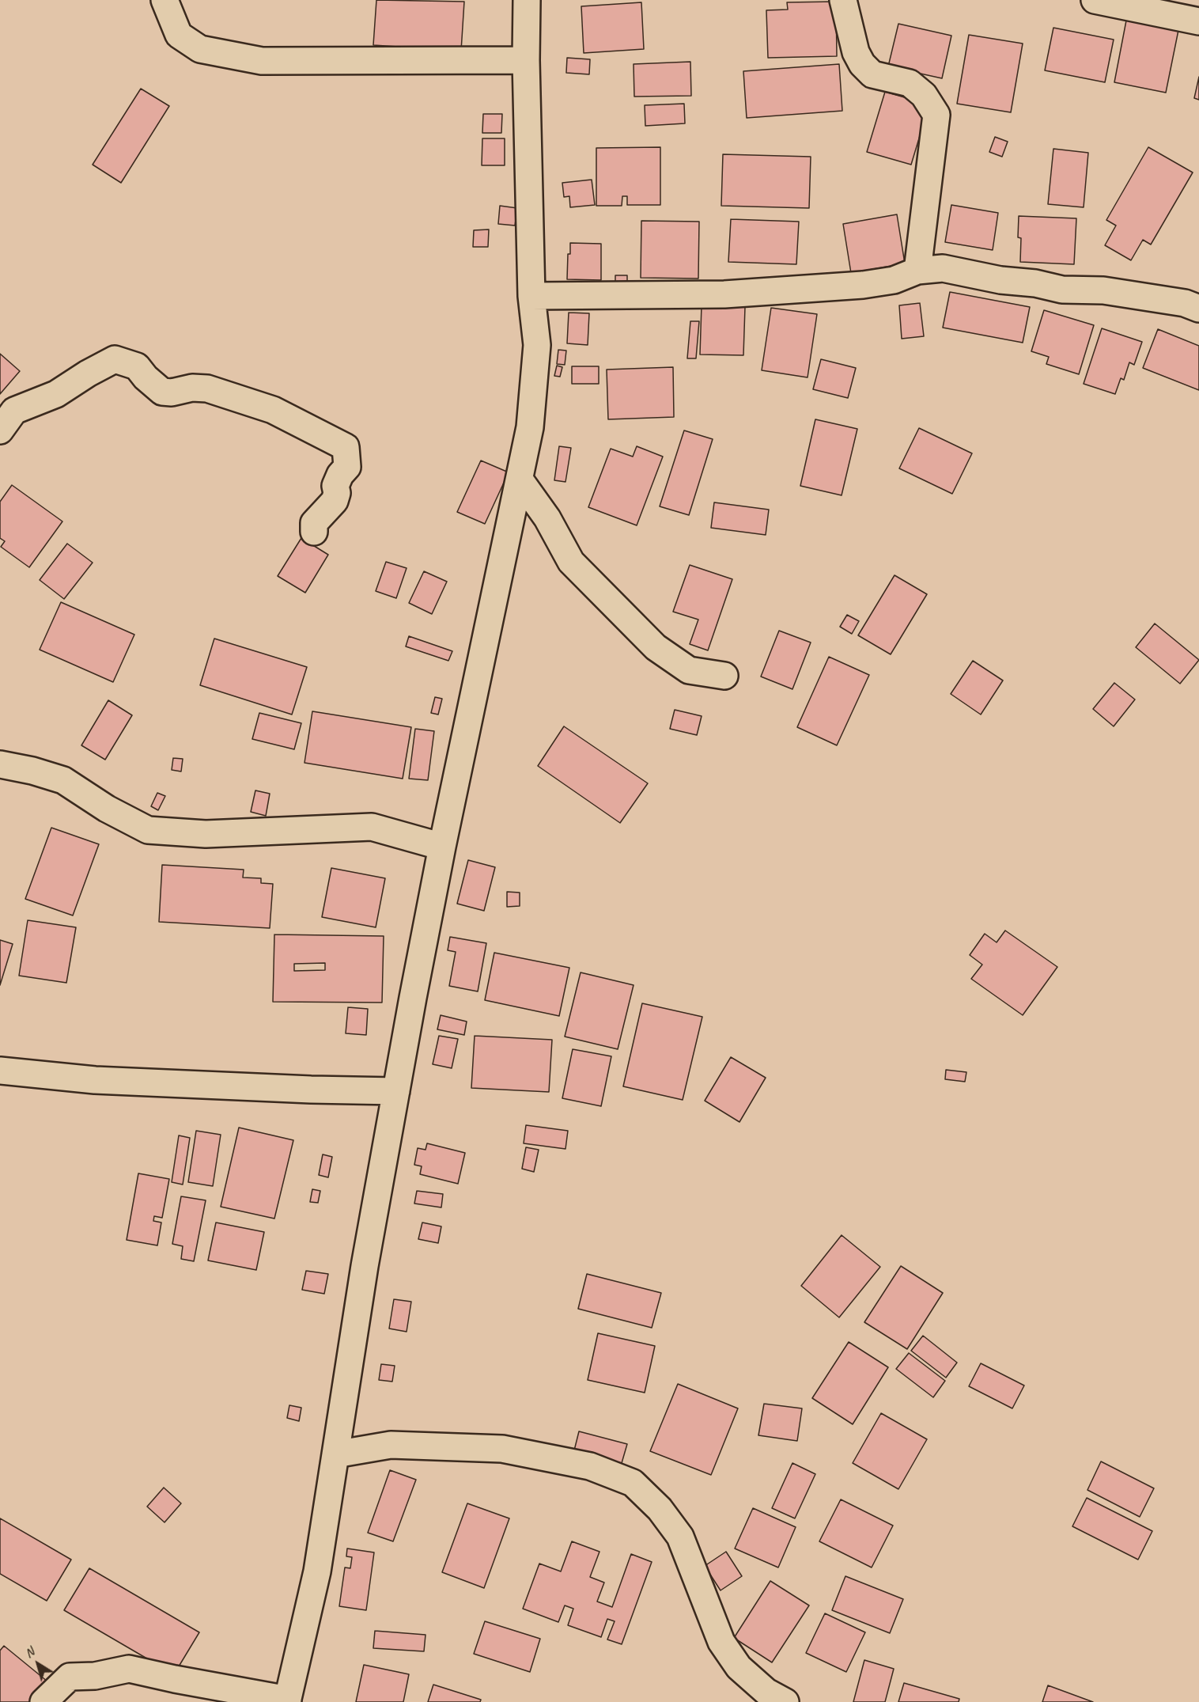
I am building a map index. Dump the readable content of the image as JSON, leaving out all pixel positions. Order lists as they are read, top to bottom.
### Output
{
  "north": "top left"
}
